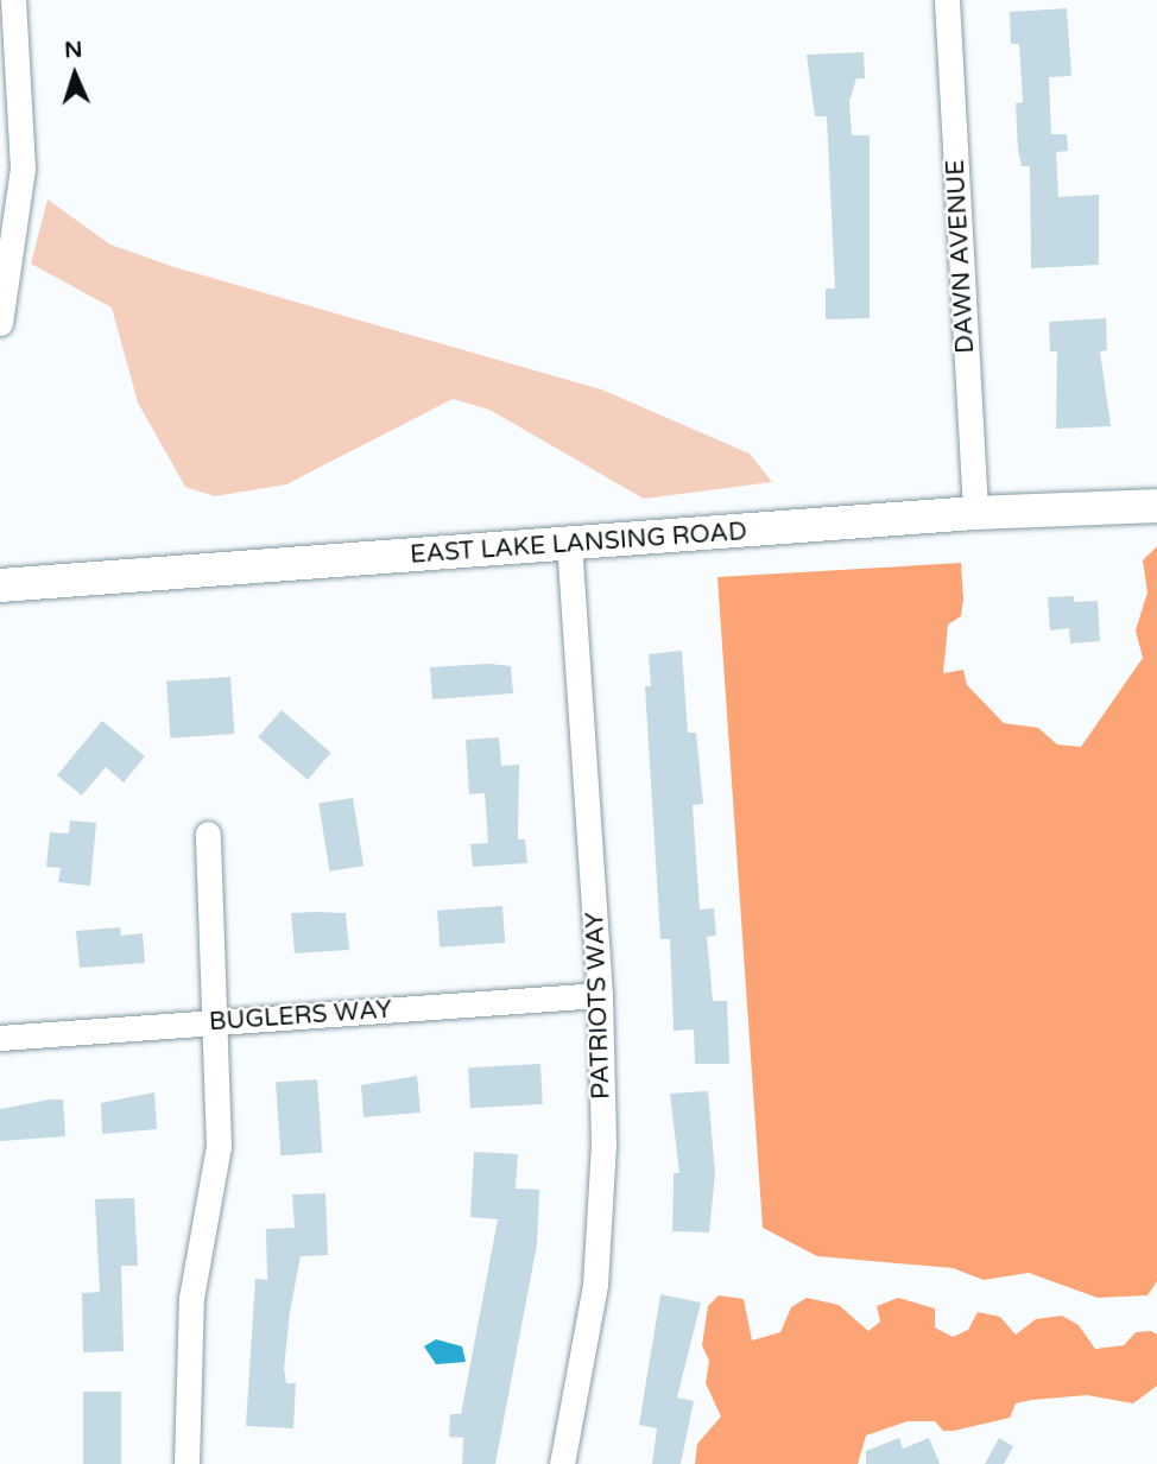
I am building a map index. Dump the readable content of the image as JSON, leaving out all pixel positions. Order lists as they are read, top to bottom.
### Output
{
  "streets": {
    "main road": ["EAST LAKE LANSING ROAD"],
    "street": ["DAWN AVENUE", "PATRIOTS WAY", "BUGLERS WAY"]
  },
  "crossings": [
    ["DAWN AVENUE", "EAST LAKE LANSING ROAD"],
    ["EAST LAKE LANSING ROAD", "PATRIOTS WAY"],
    ["PATRIOTS WAY", "BUGLERS WAY"]
  ],
  "north": "top"
}
